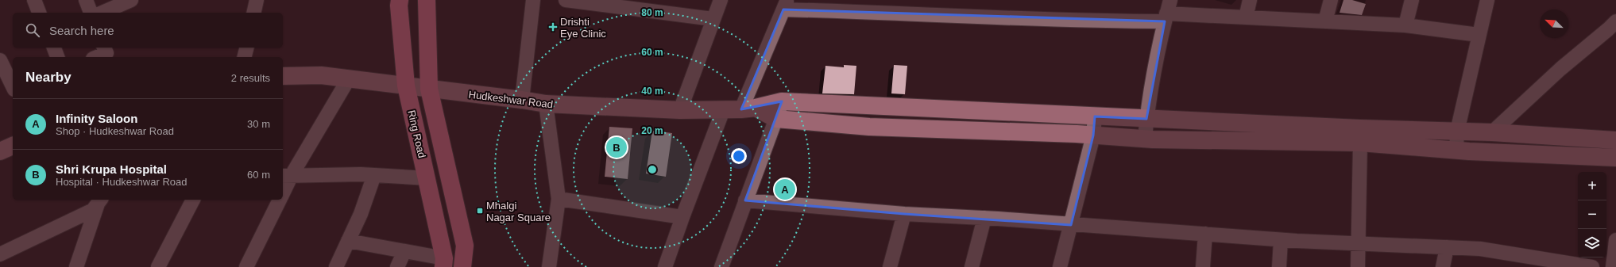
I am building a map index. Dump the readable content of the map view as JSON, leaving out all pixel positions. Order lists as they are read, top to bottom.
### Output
{
  "streets": {
    "highway": ["Ring Road"],
    "main road": ["Hudkeshwar Road"]
  },
  "crossings": [
    ["Hudkeshwar Road", "Ring Road"]
  ],
  "places": {
    "health": ["Drishti Eye Clinic"],
    "transit": ["Mhalgi Nagar Square"]
  },
  "north": "top left",
  "page": {
    "search": "Search here",
    "heading": ["Nearby", "2 results"],
    "list": [
      {
        "mark": "A",
        "name": "Infinity Saloon",
        "note": "Shop · Hudkeshwar Road",
        "value": "30 m"
      },
      {
        "mark": "B",
        "name": "Shri Krupa Hospital",
        "note": "Hospital · Hudkeshwar Road",
        "value": "60 m"
      }
    ],
    "pins": ["B", "A"],
    "map_buttons": ["+", "−"]
  },
  "rings": [
    "80 m",
    "60 m",
    "40 m",
    "20 m"
  ]
}
